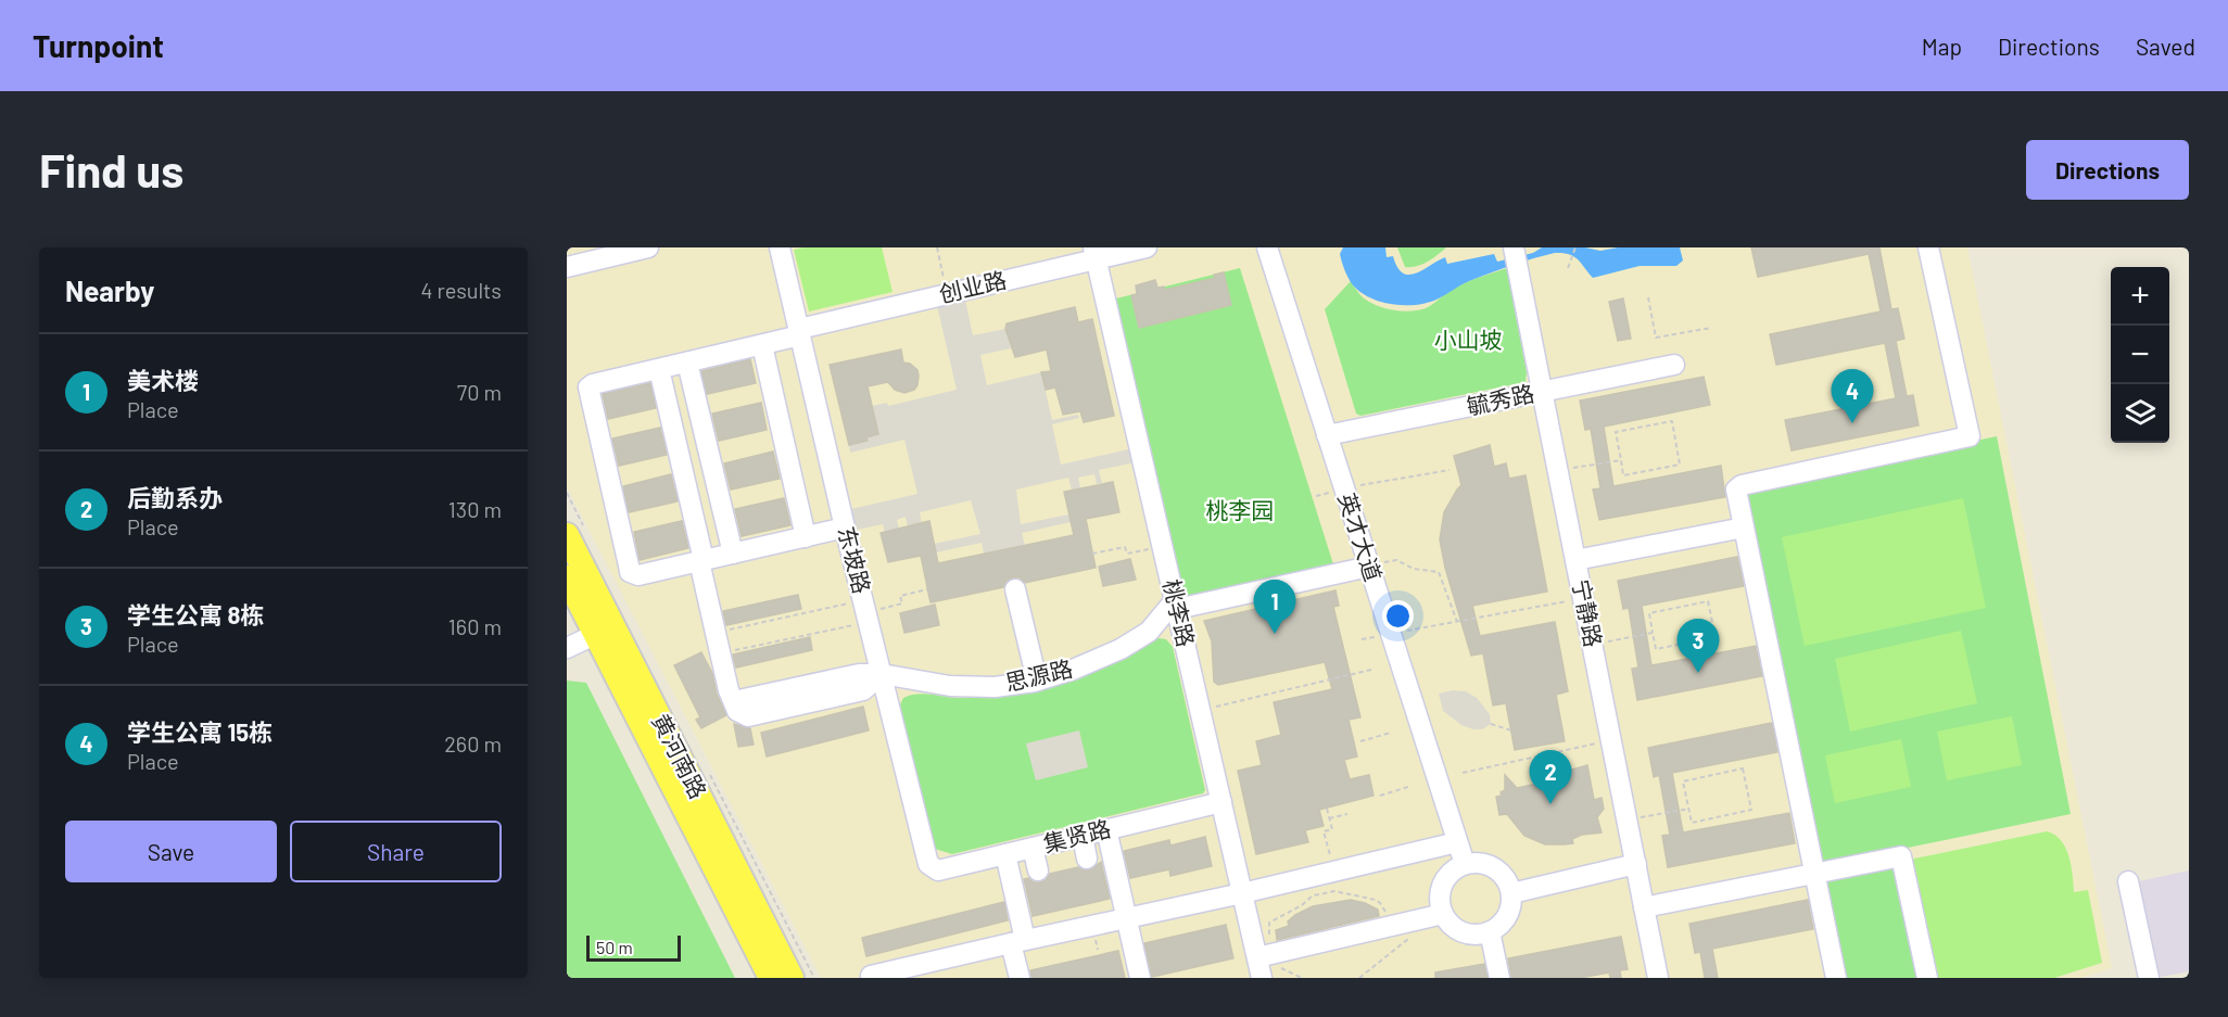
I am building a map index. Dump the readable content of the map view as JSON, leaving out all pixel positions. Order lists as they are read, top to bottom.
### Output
{
  "streets": {
    "main road": ["黄河南路"],
    "street": [
      "创业路",
      "毓秀路",
      "英才大道",
      "东坡路",
      "桃李路",
      "宁静路",
      "思源路",
      "集贤路"
    ]
  },
  "crossings": [
    ["创业路", "东坡路"],
    ["创业路", "桃李路"],
    ["毓秀路", "英才大道"],
    ["毓秀路", "宁静路"],
    ["东坡路", "思源路"],
    ["东坡路", "集贤路"],
    ["桃李路", "思源路"],
    ["桃李路", "集贤路"]
  ],
  "parks": ["小山坡", "桃李园"],
  "scale_bar": "50 m",
  "page": {
    "header": "Turnpoint",
    "nav": ["Map", "Directions", "Saved"],
    "buttons": [
      "Directions",
      ["Save", "Share"]
    ],
    "title": "Find us",
    "heading": ["Nearby", "4 results"],
    "map_buttons": ["+", "−"],
    "list": [
      {
        "mark": "1",
        "name": "美术楼",
        "note": "Place",
        "value": "70 m"
      },
      {
        "mark": "2",
        "name": "后勤系办",
        "note": "Place",
        "value": "130 m"
      },
      {
        "mark": "3",
        "name": "学生公寓 8栋",
        "note": "Place",
        "value": "160 m"
      },
      {
        "mark": "4",
        "name": "学生公寓 15栋",
        "note": "Place",
        "value": "260 m"
      }
    ],
    "pins": [
      "4",
      "1",
      "3",
      "2"
    ],
    "scale": "50 m"
  }
}
